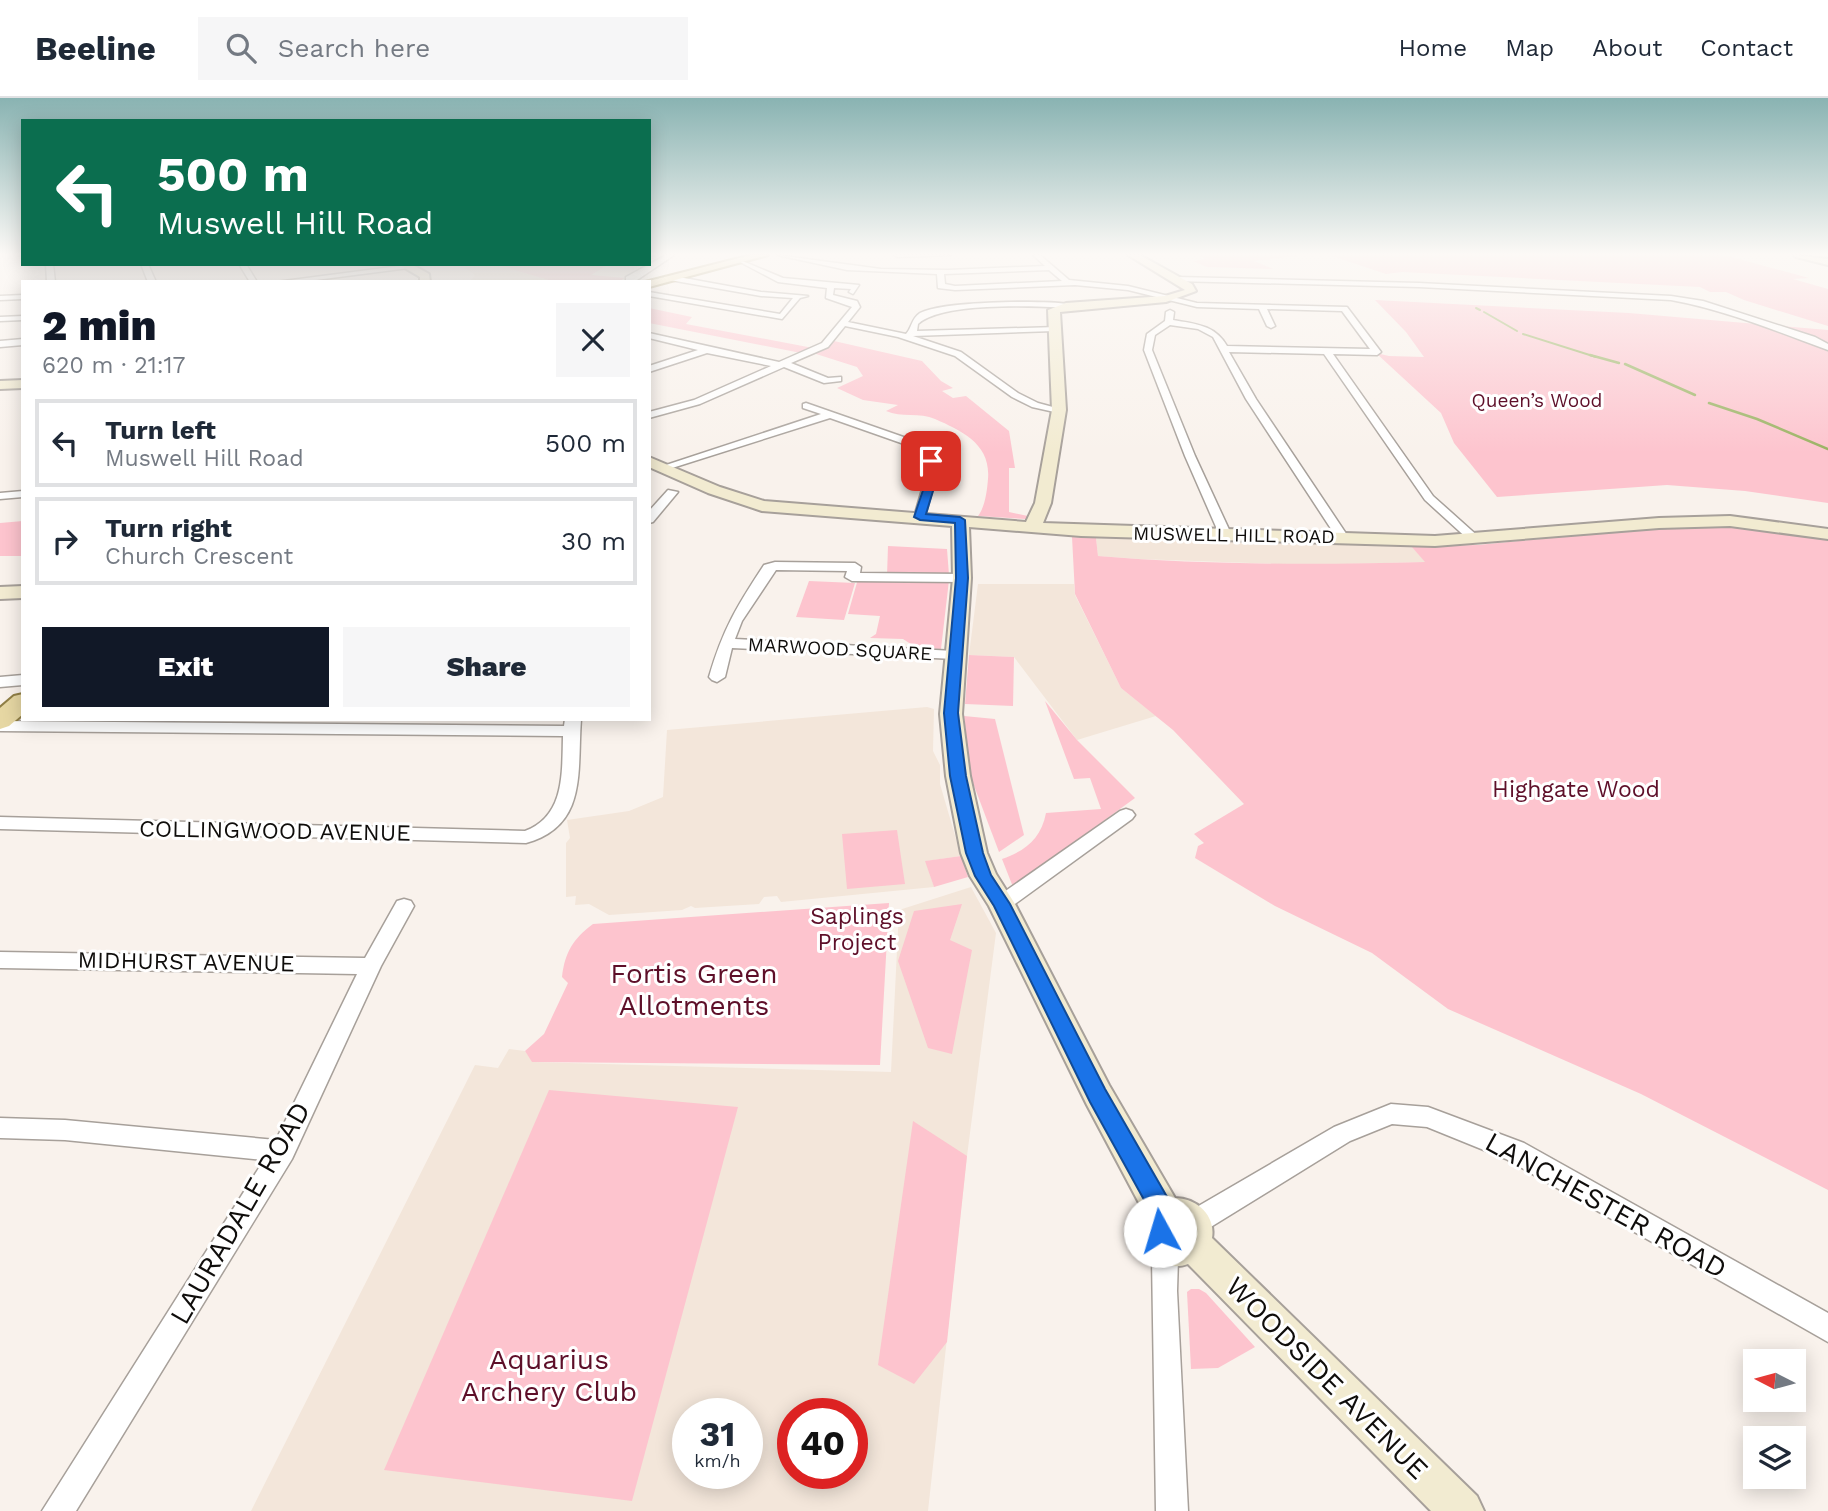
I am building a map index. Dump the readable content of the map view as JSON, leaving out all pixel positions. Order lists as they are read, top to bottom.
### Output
{
  "streets": {
    "street": [
      "MUSWELL HILL ROAD",
      "MARWOOD SQUARE",
      "COLLINGWOOD AVENUE",
      "MIDHURST AVENUE",
      "LANCHESTER ROAD",
      "LAURADALE ROAD",
      "WOODSIDE AVENUE"
    ]
  },
  "crossings": [
    ["MUSWELL HILL ROAD", "WOODSIDE AVENUE"],
    ["MARWOOD SQUARE", "WOODSIDE AVENUE"],
    ["MIDHURST AVENUE", "LAURADALE ROAD"],
    ["LANCHESTER ROAD", "WOODSIDE AVENUE"]
  ],
  "parks": [
    "Queen’s Wood",
    "Highgate Wood",
    "Saplings Project",
    "Fortis Green Allotments",
    "Aquarius Archery Club"
  ],
  "north": "left",
  "page": {
    "header": "Beeline",
    "search": "Search here",
    "nav": [
      "Home",
      "Map",
      "About",
      "Contact"
    ],
    "turn": ["500 m", "Muswell Hill Road"],
    "heading": ["2 min", "620 m · 21:17"],
    "list": [
      {
        "name": "Turn left",
        "note": "Muswell Hill Road",
        "value": "500 m"
      },
      {
        "name": "Turn right",
        "note": "Church Crescent",
        "value": "30 m"
      }
    ],
    "buttons": ["Exit", "Share"],
    "speed": "31 km/h",
    "limit": "40"
  }
}
